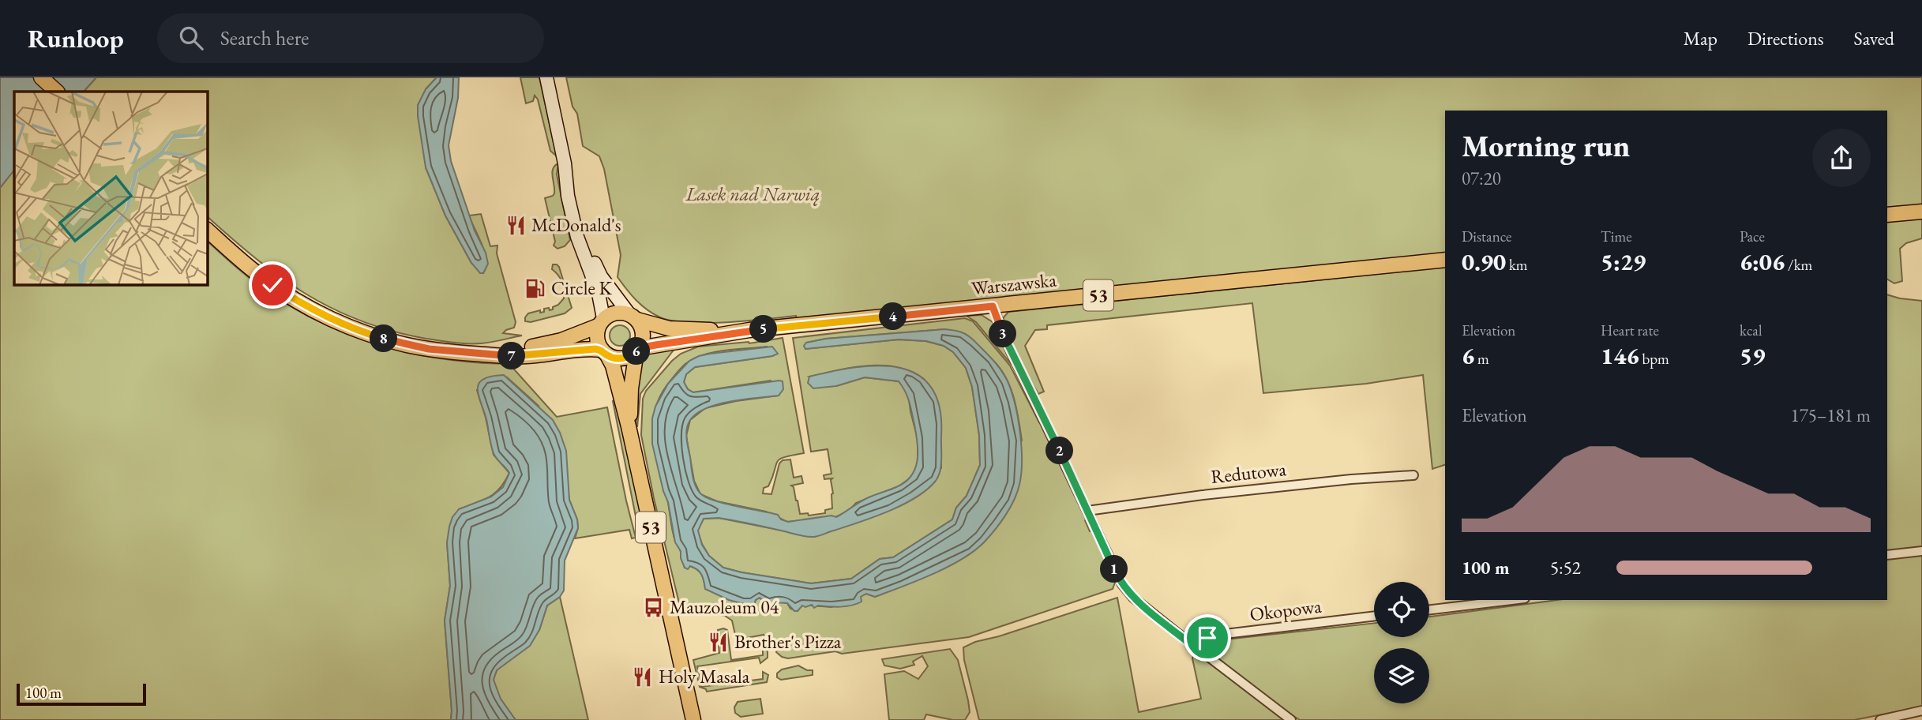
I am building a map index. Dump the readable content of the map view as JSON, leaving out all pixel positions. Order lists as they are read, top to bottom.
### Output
{
  "streets": {
    "main road": ["Warszawska", "53"],
    "street": ["Redutowa", "Okopowa"]
  },
  "crossings": [
    ["Warszawska", "53"]
  ],
  "parks": ["Lasek nad Narwią"],
  "places": {
    "restaurant": ["McDonald's", "Brother's Pizza", "Holy Masala"],
    "fuel station": ["Circle K"],
    "bus stop": ["Mauzoleum 04"]
  },
  "scale_bar": "100 m",
  "page": {
    "header": "Runloop",
    "search": "Search here",
    "nav": ["Map", "Directions", "Saved"],
    "heading": ["Morning run", "07:20"],
    "stats": [
      ["Distance", "0.90 km"],
      ["Time", "5:29"],
      ["Pace", "6:06 /km"],
      ["Elevation", "6 m"],
      ["Heart rate", "146 bpm"],
      ["kcal", "59"]
    ],
    "pins": [
      "4",
      "5",
      "3",
      "8",
      "6",
      "7",
      "2",
      "1"
    ],
    "chart": ["Elevation", "175–181 m"],
    "list": [
      {
        "name": "100 m",
        "note": "5:52"
      }
    ],
    "scale": "100 m"
  }
}
